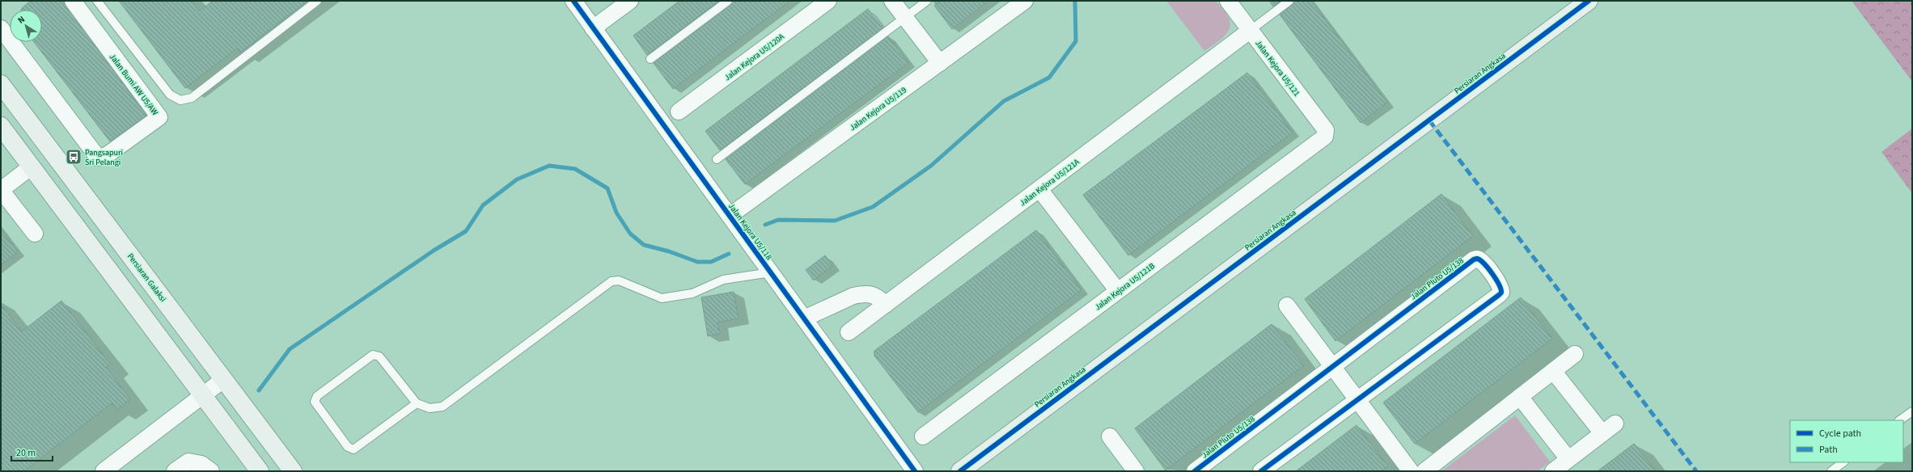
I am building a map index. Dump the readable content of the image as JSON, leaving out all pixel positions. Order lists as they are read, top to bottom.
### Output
{
  "streets": {
    "main road": ["Persiaran Angkasa", "Persiaran Galaksi"],
    "street": [
      "Jalan Kejora U5/120A",
      "Jalan Kejora U5/121",
      "Jalan Bumi AW U5/AW",
      "Jalan Kejora U5/119",
      "Jalan Kejora U5/121A",
      "Jalan Kejora U5/118",
      "Jalan Pluto U5/138",
      "Jalan Kejora U5/121B"
    ]
  },
  "crossings": [
    ["Jalan Kejora U5/121", "Jalan Kejora U5/121A"],
    ["Jalan Kejora U5/121", "Jalan Kejora U5/121B"],
    ["Jalan Kejora U5/119", "Jalan Kejora U5/118"]
  ],
  "places": {
    "bus stop": ["Pangsapuri Sri Pelangi"]
  },
  "legend": ["Cycle path", "Path"],
  "scale_bar": "20 m",
  "north": "top left"
}
